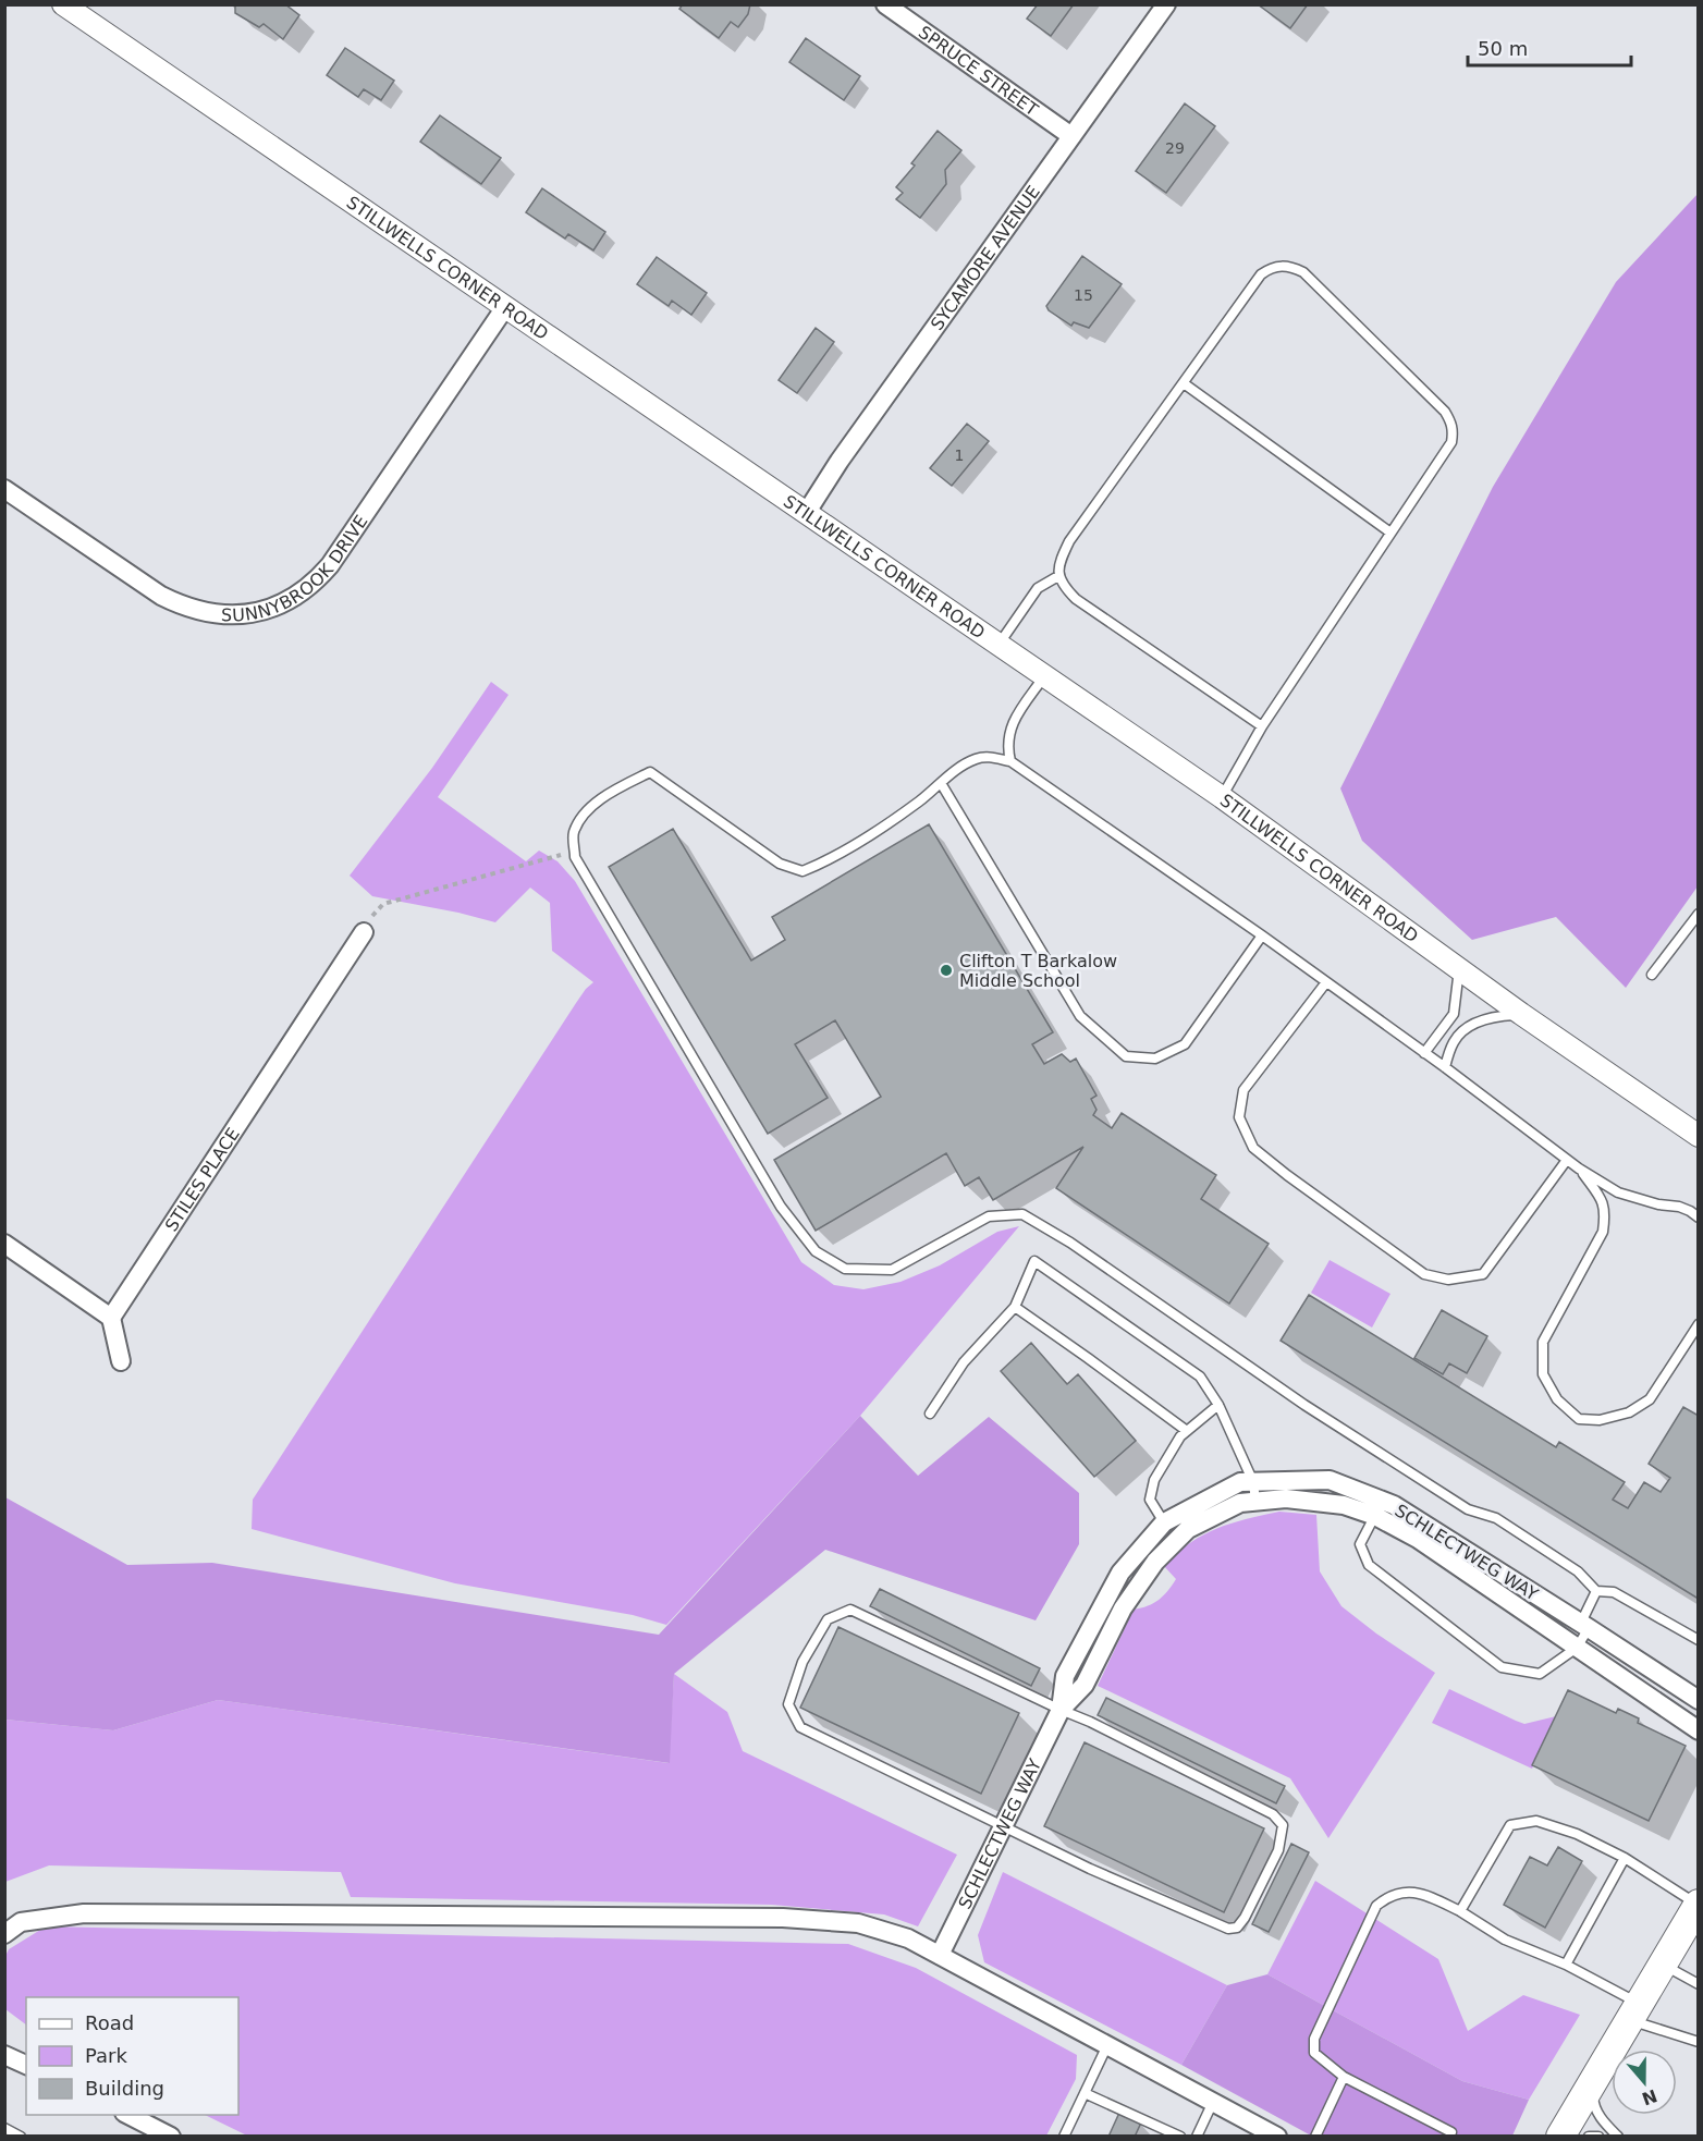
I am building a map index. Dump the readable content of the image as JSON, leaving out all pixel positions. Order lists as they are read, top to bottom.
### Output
{
  "streets": {
    "street": [
      "SPRUCE STREET",
      "SYCAMORE AVENUE",
      "STILLWELLS CORNER ROAD",
      "SUNNYBROOK DRIVE",
      "STILES PLACE",
      "SCHLECTWEG WAY"
    ]
  },
  "crossings": [
    ["SPRUCE STREET", "SYCAMORE AVENUE"],
    ["SYCAMORE AVENUE", "STILLWELLS CORNER ROAD"],
    ["STILLWELLS CORNER ROAD", "SUNNYBROOK DRIVE"]
  ],
  "places": ["Clifton T Barkalow Middle School"],
  "house_numbers": ["29", "15", "1"],
  "legend": ["Road", "Park", "Building"],
  "scale_bar": "50 m",
  "north": "bottom"
}
